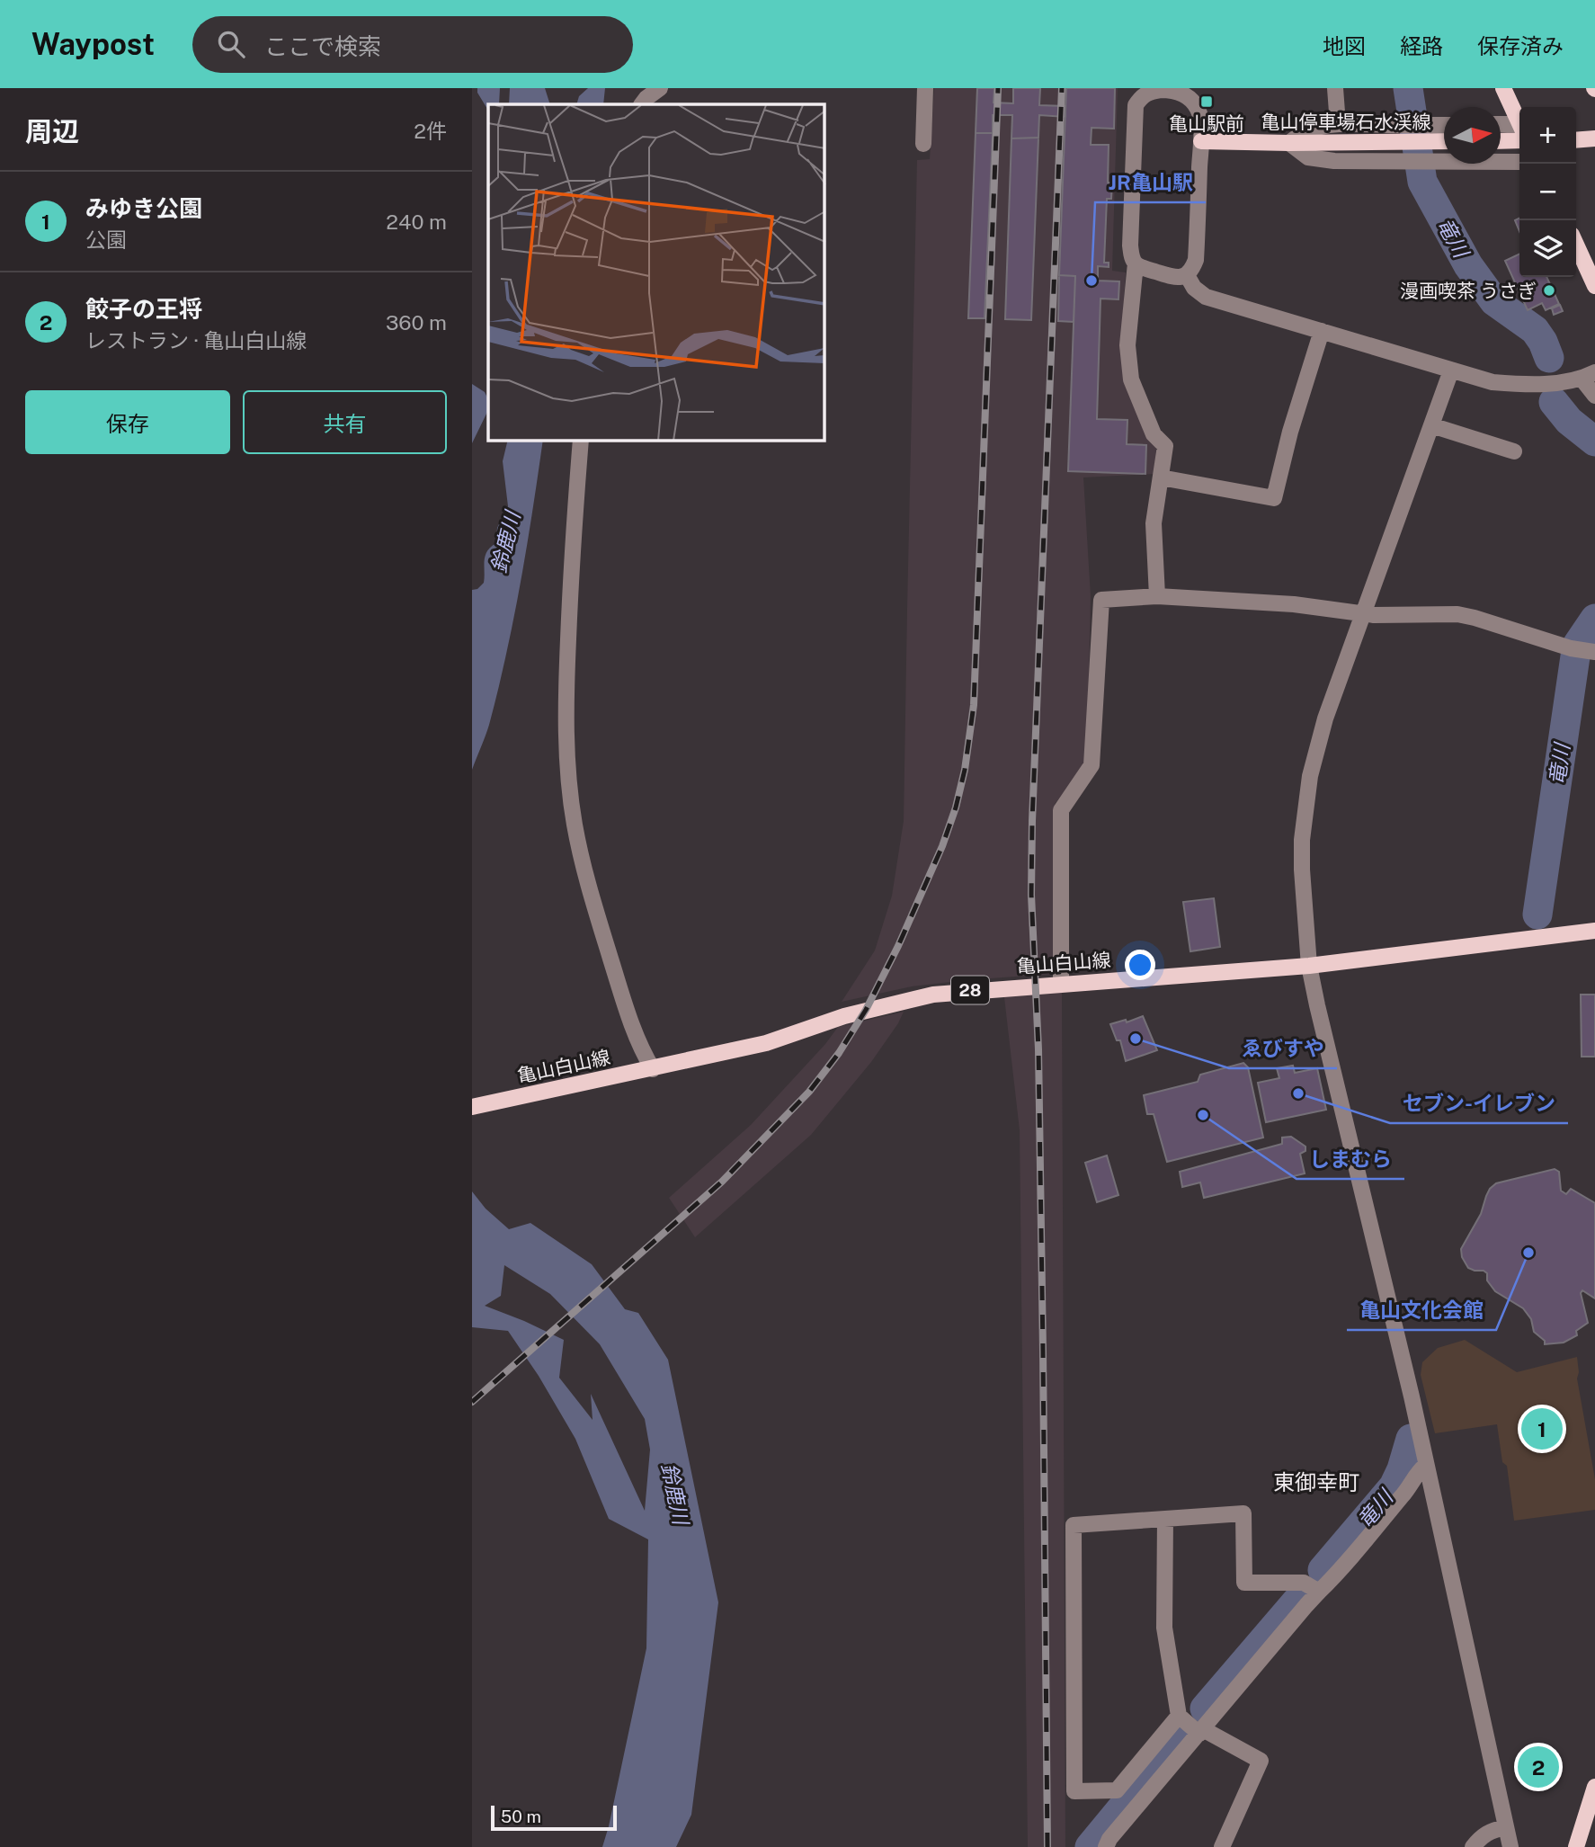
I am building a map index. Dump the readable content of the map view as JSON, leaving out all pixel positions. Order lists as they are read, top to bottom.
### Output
{
  "streets": {
    "main road": ["亀山停車場石水渓線", "亀山白山線", "28"]
  },
  "districts": ["東御幸町"],
  "water": ["竜川", "鈴鹿川"],
  "places": {
    "transit": ["亀山駅前"],
    "other": [
      "JR亀山駅",
      "漫画喫茶 うさぎ",
      "ゑびすや",
      "セブン-イレブン",
      "しまむら",
      "亀山文化会館"
    ]
  },
  "scale_bar": "50 m",
  "north": "right",
  "page": {
    "header": "Waypost",
    "search": "ここで検索",
    "nav": ["地図", "経路", "保存済み"],
    "heading": ["周辺", "2件"],
    "map_buttons": ["+", "−"],
    "list": [
      {
        "mark": "1",
        "name": "みゆき公園",
        "note": "公園",
        "value": "240 m"
      },
      {
        "mark": "2",
        "name": "餃子の王将",
        "note": "レストラン · 亀山白山線",
        "value": "360 m"
      }
    ],
    "buttons": ["保存", "共有"],
    "pins": ["1", "2"],
    "scale": "50 m"
  }
}
